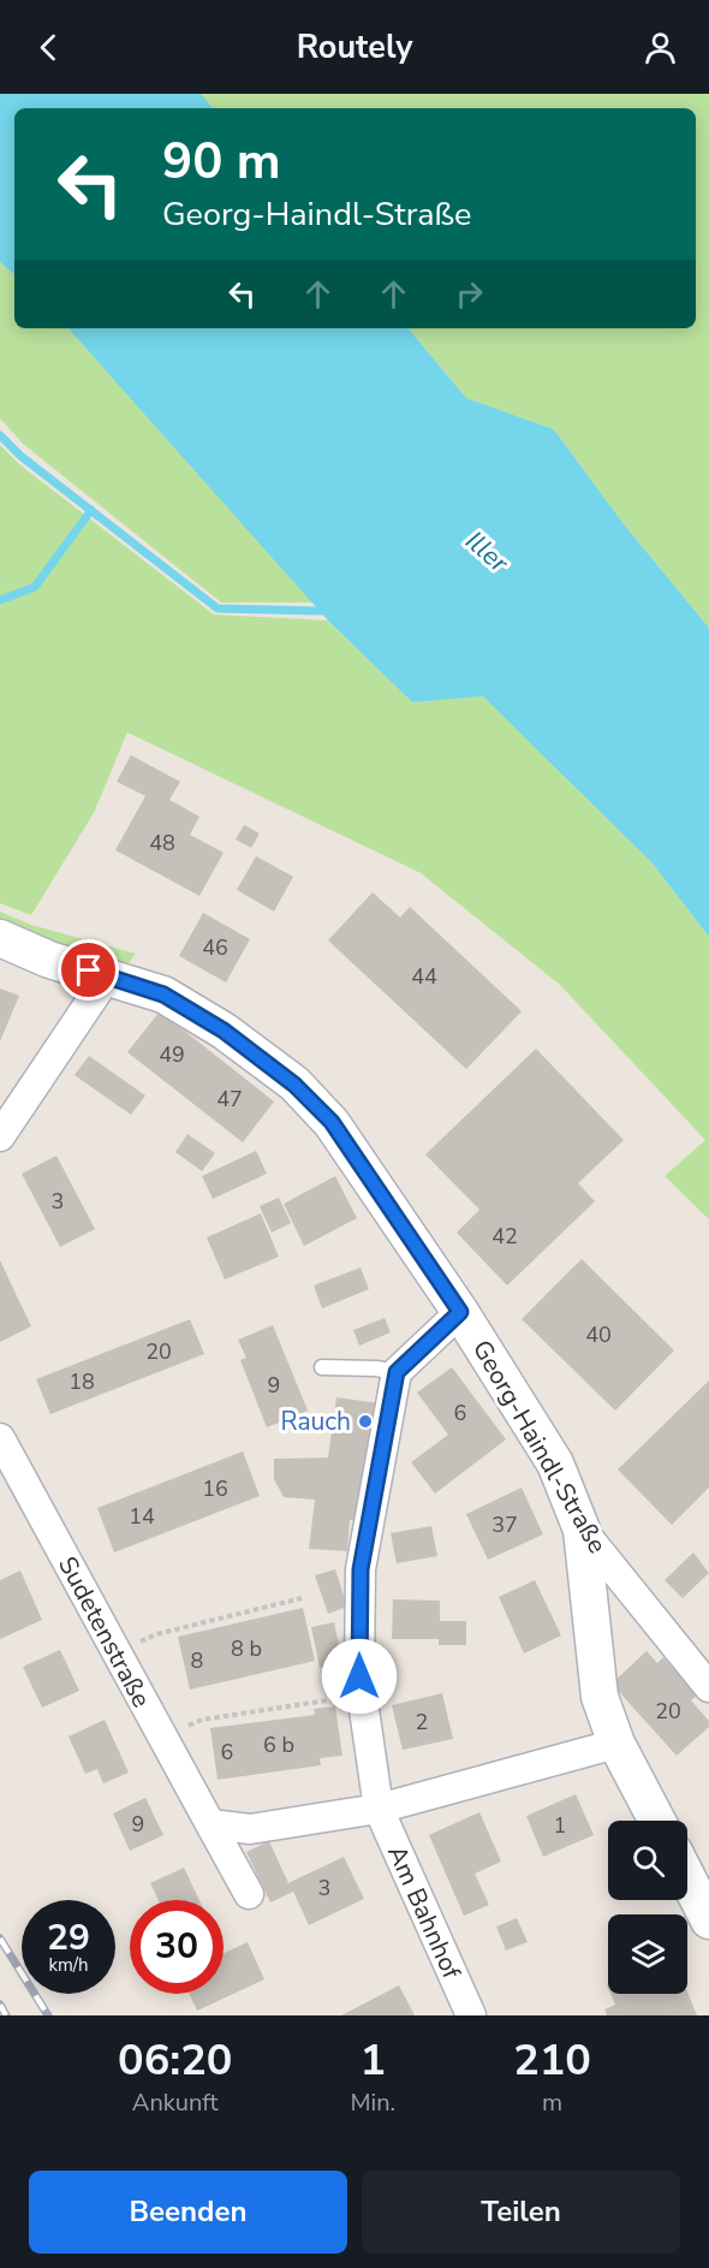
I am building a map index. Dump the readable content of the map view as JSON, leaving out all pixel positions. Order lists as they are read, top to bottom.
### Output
{
  "streets": {
    "street": ["Georg-Haindl-Straße", "Sudetenstraße", "Am Bahnhof"]
  },
  "water": ["Iller"],
  "places": ["Rauch"],
  "house_numbers": [
    "48",
    "46",
    "44",
    "49",
    "47",
    "3",
    "42",
    "40",
    "20",
    "18",
    "9",
    "6",
    "16",
    "14",
    "37",
    "8 b",
    "8",
    "20",
    "2",
    "6 b",
    "6",
    "9",
    "1",
    "3"
  ],
  "page": {
    "header": "Routely",
    "turn": ["90 m", "Georg-Haindl-Straße"],
    "speed": "29 km/h",
    "limit": "30",
    "eta": [
      "06:20",
      "Ankunft",
      "1",
      "Min.",
      "210",
      "m"
    ],
    "buttons": ["Beenden", "Teilen"]
  }
}
